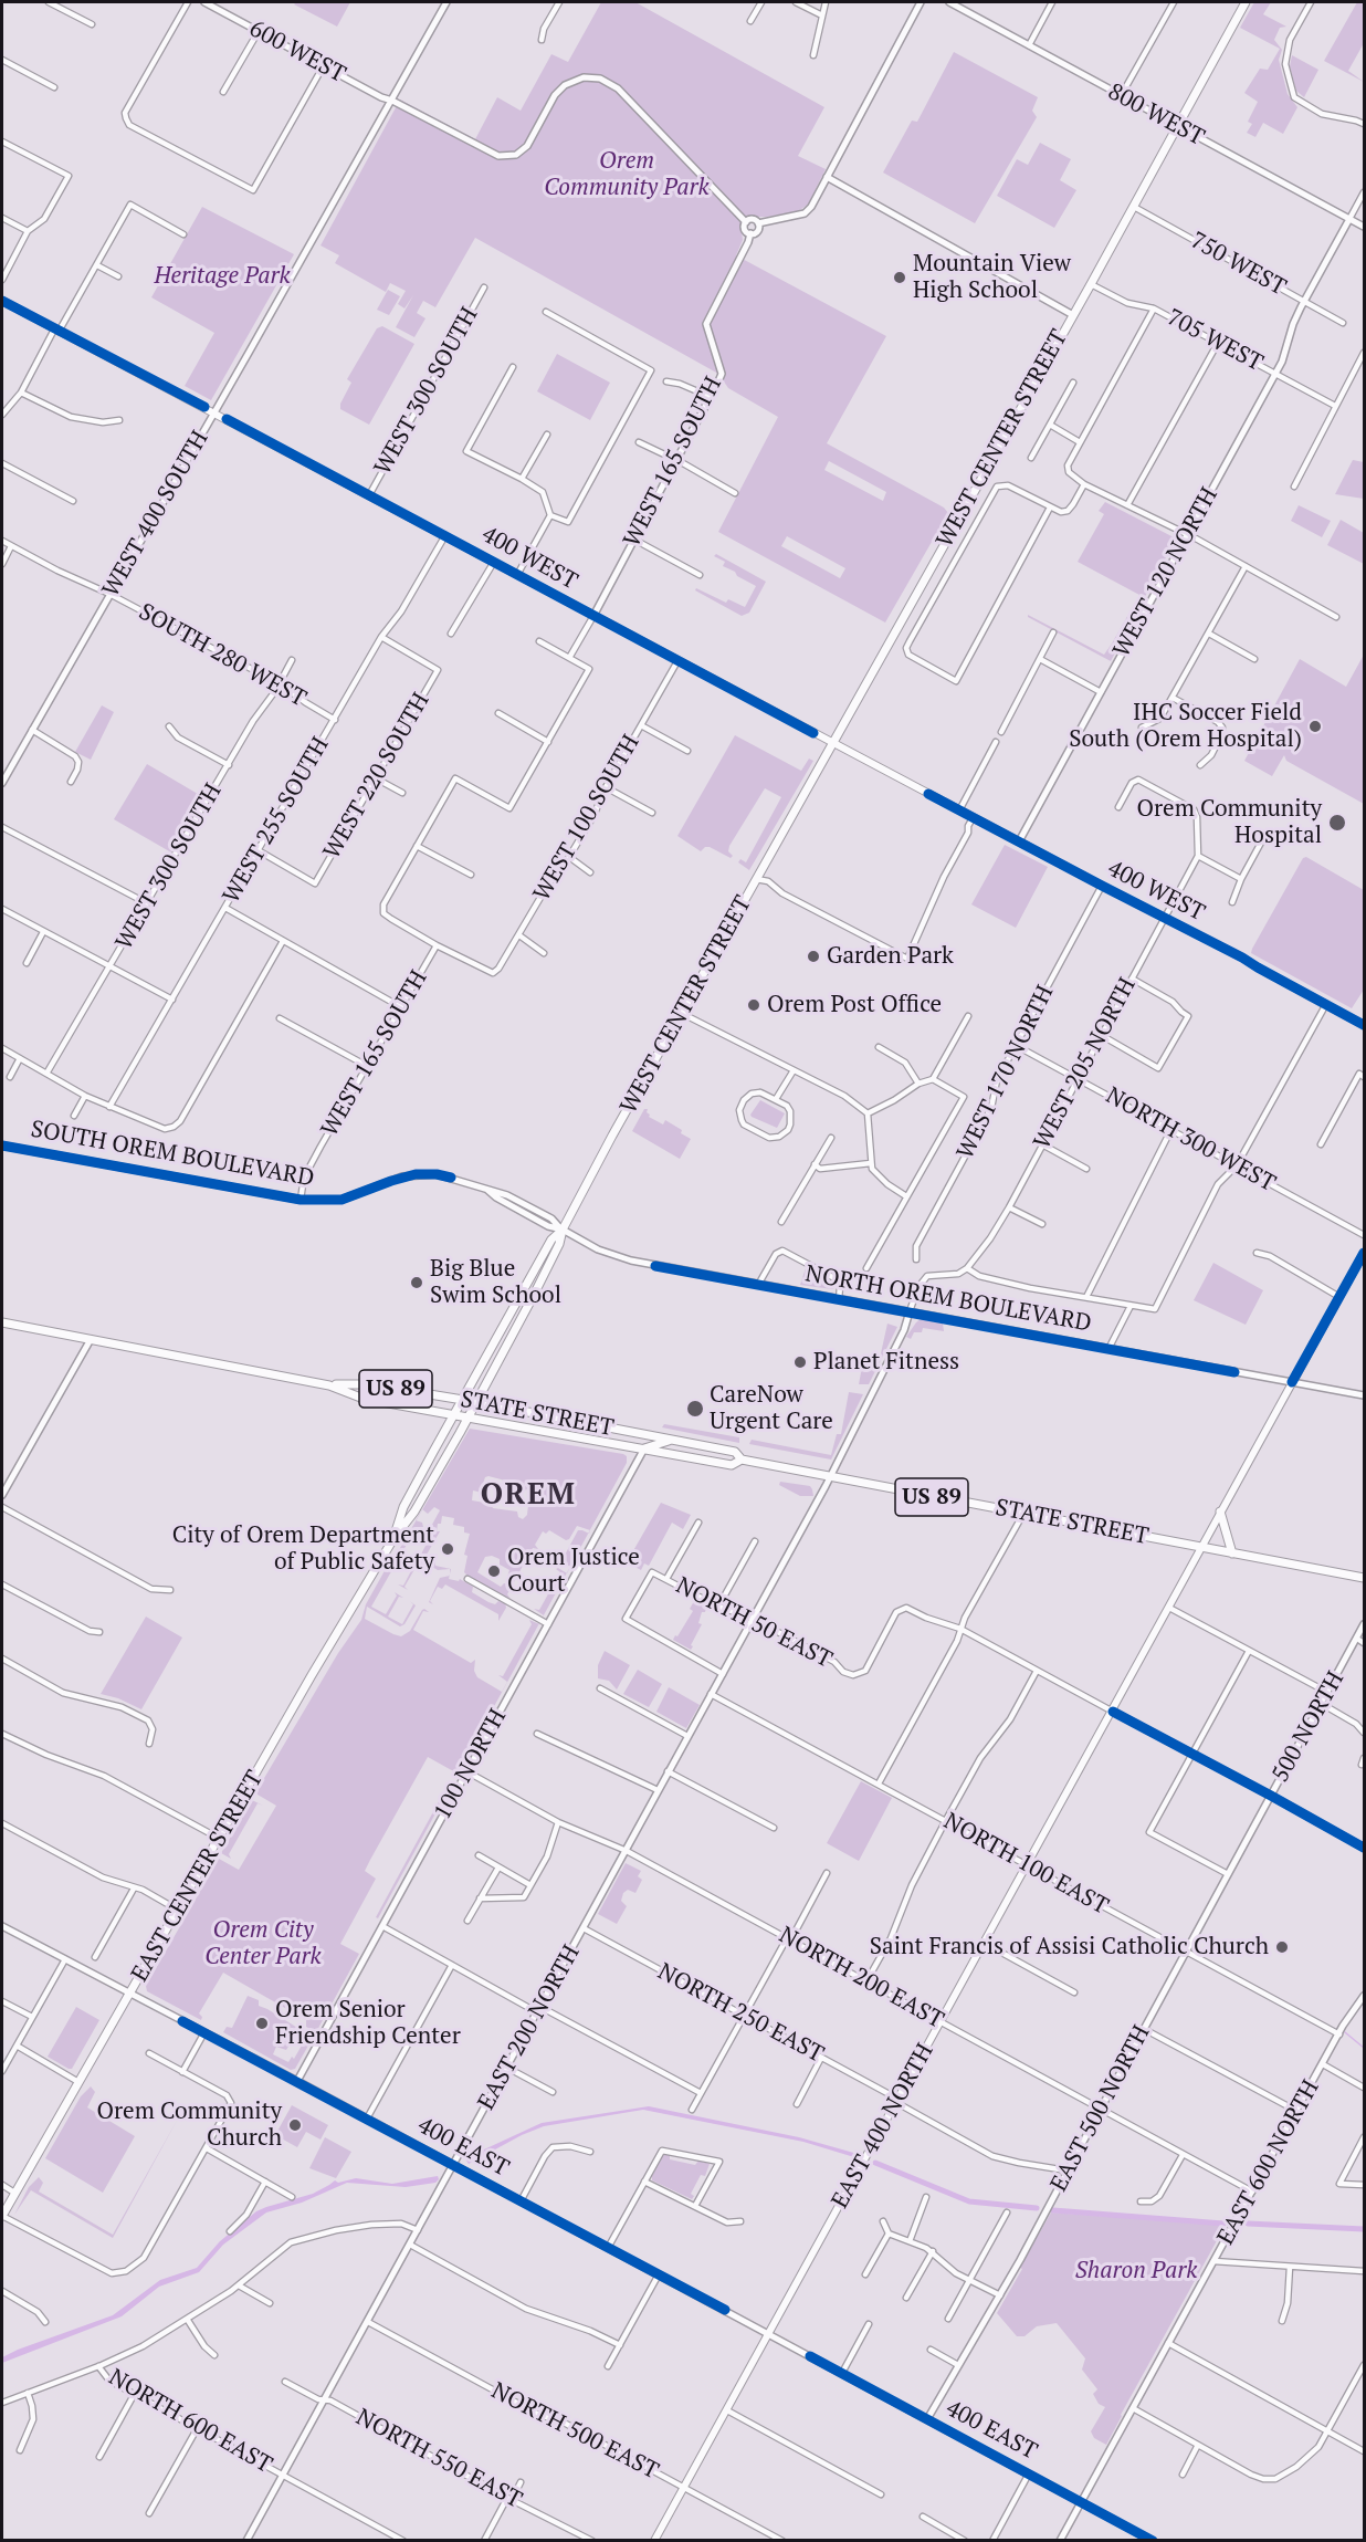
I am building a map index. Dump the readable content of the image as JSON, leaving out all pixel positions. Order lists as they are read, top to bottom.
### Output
{
  "streets": {
    "main road": [
      "WEST CENTER STREET",
      "400 WEST",
      "US 89",
      "STATE STREET",
      "EAST CENTER STREET",
      "EAST 400 NORTH"
    ],
    "street": [
      "600 WEST",
      "800 WEST",
      "750 WEST",
      "705 WEST",
      "WEST 300 SOUTH",
      "WEST 165 SOUTH",
      "WEST 400 SOUTH",
      "WEST 120 NORTH",
      "SOUTH 280 WEST",
      "WEST 220 SOUTH",
      "WEST 100 SOUTH",
      "WEST 255 SOUTH",
      "WEST 205 NORTH",
      "WEST 170 NORTH",
      "NORTH 300 WEST",
      "SOUTH OREM BOULEVARD",
      "NORTH OREM BOULEVARD",
      "NORTH 50 EAST",
      "500 NORTH",
      "100 NORTH",
      "NORTH 100 EAST",
      "NORTH 200 EAST",
      "NORTH 250 EAST",
      "EAST 200 NORTH",
      "EAST 500 NORTH",
      "400 EAST",
      "EAST 600 NORTH",
      "NORTH 600 EAST",
      "NORTH 500 EAST",
      "NORTH 550 EAST"
    ]
  },
  "crossings": [
    ["600 WEST", "WEST 165 SOUTH"],
    ["600 WEST", "WEST 400 SOUTH"],
    ["800 WEST", "WEST CENTER STREET"],
    ["800 WEST", "WEST 120 NORTH"],
    ["750 WEST", "WEST CENTER STREET"],
    ["750 WEST", "WEST 120 NORTH"],
    ["705 WEST", "WEST CENTER STREET"],
    ["705 WEST", "WEST 120 NORTH"],
    ["WEST 300 SOUTH", "400 WEST"],
    ["WEST 300 SOUTH", "SOUTH 280 WEST"],
    ["WEST CENTER STREET", "400 WEST"],
    ["WEST CENTER STREET", "SOUTH OREM BOULEVARD"],
    ["WEST CENTER STREET", "NORTH OREM BOULEVARD"],
    ["WEST CENTER STREET", "STATE STREET"],
    ["WEST CENTER STREET", "EAST CENTER STREET"],
    ["WEST 165 SOUTH", "400 WEST"],
    ["WEST 165 SOUTH", "WEST 100 SOUTH"],
    ["WEST 165 SOUTH", "SOUTH OREM BOULEVARD"],
    ["WEST 400 SOUTH", "400 WEST"],
    ["WEST 400 SOUTH", "SOUTH 280 WEST"],
    ["400 WEST", "WEST 120 NORTH"],
    ["400 WEST", "WEST 100 SOUTH"],
    ["400 WEST", "WEST 255 SOUTH"],
    ["400 WEST", "WEST 205 NORTH"],
    ["400 WEST", "WEST 170 NORTH"],
    ["SOUTH 280 WEST", "WEST 255 SOUTH"],
    ["WEST 220 SOUTH", "WEST 255 SOUTH"],
    ["WEST 205 NORTH", "NORTH 300 WEST"],
    ["WEST 170 NORTH", "NORTH 300 WEST"],
    ["SOUTH OREM BOULEVARD", "NORTH OREM BOULEVARD"],
    ["NORTH OREM BOULEVARD", "EAST 200 NORTH"],
    ["NORTH OREM BOULEVARD", "EAST 400 NORTH"],
    ["STATE STREET", "100 NORTH"],
    ["STATE STREET", "EAST CENTER STREET"],
    ["STATE STREET", "EAST 200 NORTH"],
    ["STATE STREET", "EAST 400 NORTH"],
    ["NORTH 50 EAST", "EAST 200 NORTH"],
    ["500 NORTH", "EAST 500 NORTH"],
    ["100 NORTH", "NORTH 200 EAST"],
    ["100 NORTH", "400 EAST"],
    ["NORTH 100 EAST", "EAST 200 NORTH"],
    ["NORTH 100 EAST", "EAST 500 NORTH"],
    ["NORTH 100 EAST", "EAST 400 NORTH"],
    ["NORTH 100 EAST", "EAST 600 NORTH"],
    ["EAST CENTER STREET", "400 EAST"],
    ["NORTH 200 EAST", "EAST 200 NORTH"],
    ["NORTH 200 EAST", "EAST 500 NORTH"],
    ["NORTH 200 EAST", "EAST 400 NORTH"],
    ["NORTH 200 EAST", "EAST 600 NORTH"],
    ["NORTH 250 EAST", "EAST 200 NORTH"],
    ["NORTH 250 EAST", "EAST 500 NORTH"],
    ["NORTH 250 EAST", "EAST 400 NORTH"],
    ["EAST 200 NORTH", "400 EAST"],
    ["EAST 200 NORTH", "NORTH 600 EAST"],
    ["EAST 200 NORTH", "NORTH 500 EAST"],
    ["EAST 200 NORTH", "NORTH 550 EAST"],
    ["EAST 500 NORTH", "400 EAST"],
    ["EAST 400 NORTH", "400 EAST"],
    ["EAST 400 NORTH", "NORTH 500 EAST"],
    ["400 EAST", "EAST 600 NORTH"]
  ],
  "districts": ["OREM"],
  "parks": [
    "Orem Community Park",
    "Heritage Park",
    "Orem City Center Park",
    "Sharon Park"
  ],
  "places": [
    "Mountain View High School",
    "IHC Soccer Field South (Orem Hospital)",
    "Orem Community Hospital",
    "Garden Park",
    "Orem Post Office",
    "Big Blue Swim School",
    "Planet Fitness",
    "CareNow Urgent Care",
    "City of Orem Department of Public Safety",
    "Orem Justice Court",
    "Saint Francis of Assisi Catholic Church",
    "Orem Senior Friendship Center",
    "Orem Community Church"
  ]
}
